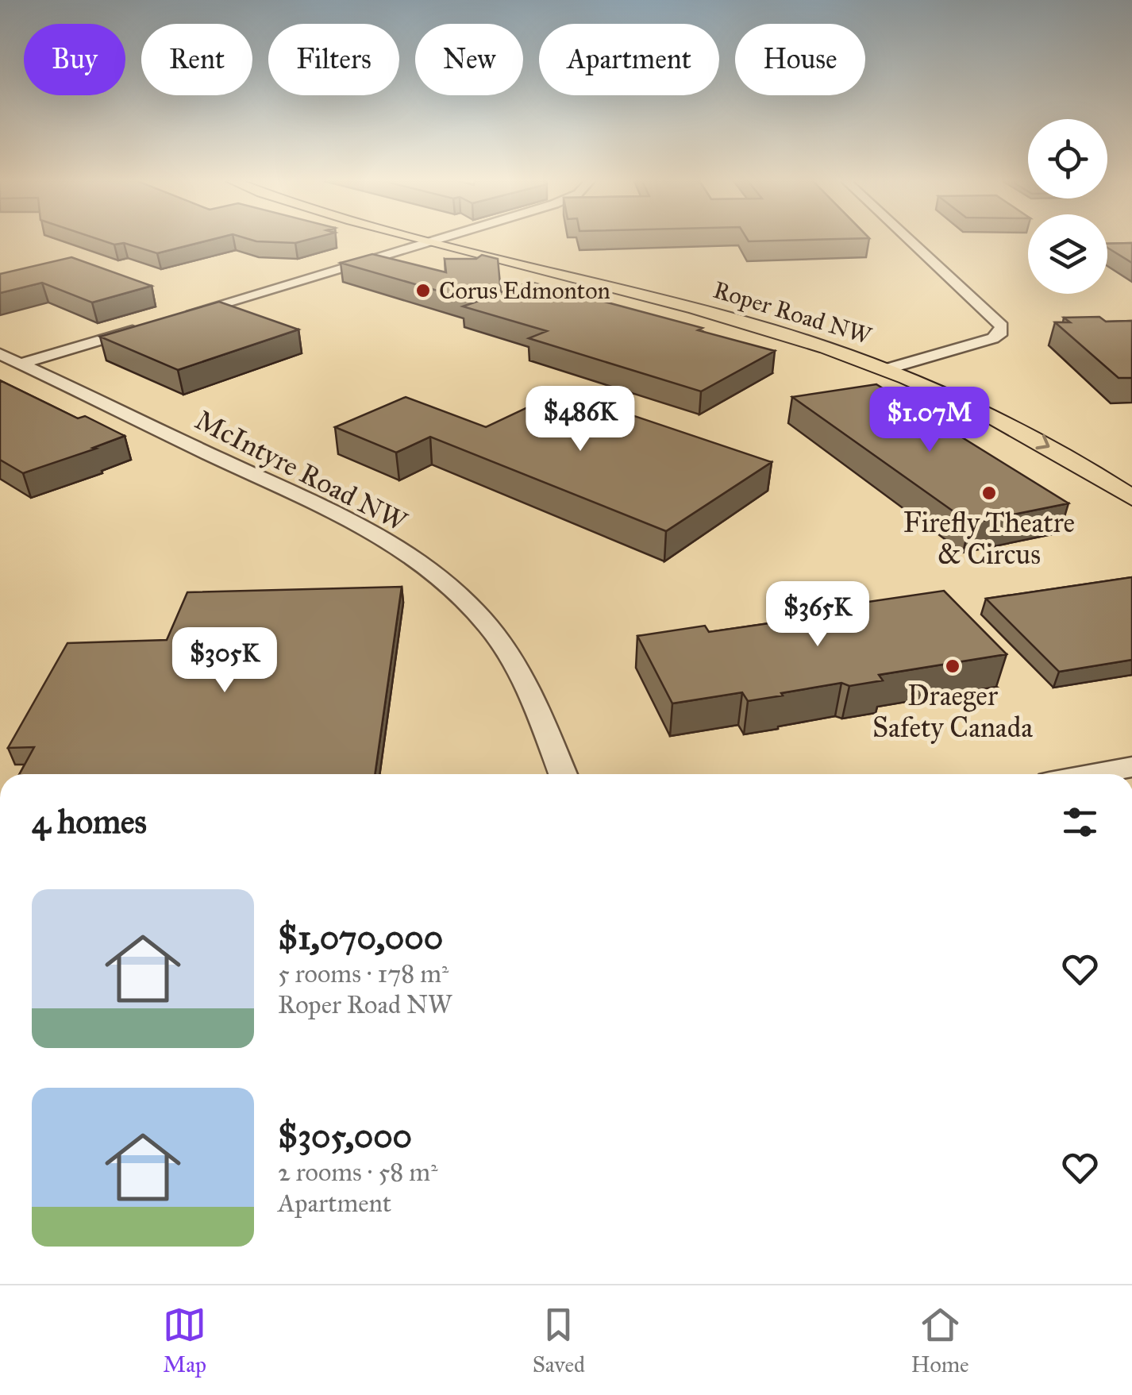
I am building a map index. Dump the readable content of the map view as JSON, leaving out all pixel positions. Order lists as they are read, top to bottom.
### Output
{
  "streets": {
    "main road": ["Roper Road NW"],
    "street": ["McIntyre Road NW"]
  },
  "places": ["Corus Edmonton", "Firefly Theatre & Circus", "Draeger Safety Canada"],
  "page": {
    "chip": [
      "Buy",
      "Rent",
      "Filters",
      "New",
      "Apartment",
      "House"
    ],
    "price": [
      "$486K",
      "$1.07M",
      "$365K",
      "$305K"
    ],
    "heading": "4 homes",
    "list": [
      {
        "name": "$1,070,000",
        "note": "5 rooms · 178 m² · Roper Road NW"
      },
      {
        "name": "$305,000",
        "note": "2 rooms · 58 m² · Apartment"
      }
    ],
    "tabs": ["Map", "Saved", "Home"]
  }
}
